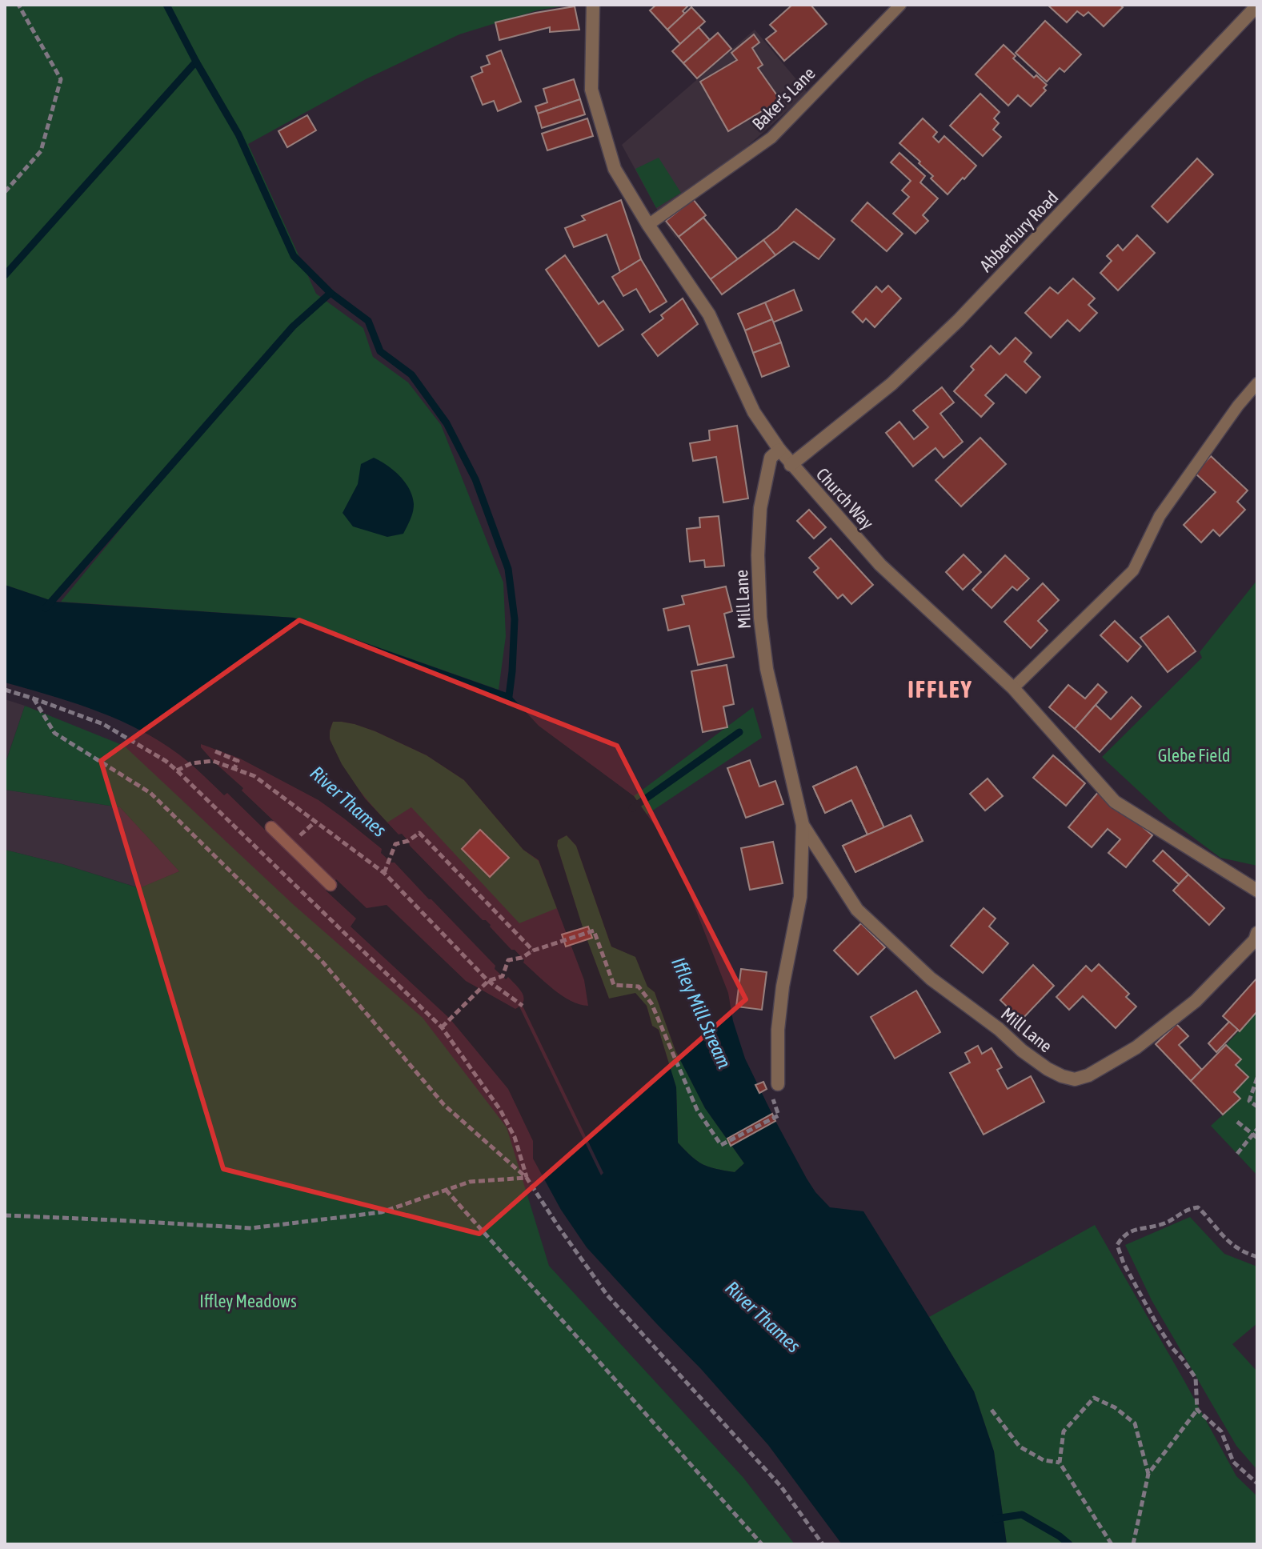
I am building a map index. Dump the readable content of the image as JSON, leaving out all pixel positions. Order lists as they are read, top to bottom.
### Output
{
  "streets": {
    "street": ["Abberbury Road", "Church Way", "Mill Lane"],
    "lane": ["Baker's Lane"]
  },
  "crossings": [
    ["Baker's Lane", "Church Way"],
    ["Abberbury Road", "Church Way"],
    ["Church Way", "Mill Lane"]
  ],
  "districts": ["IFFLEY"],
  "water": ["River Thames", "Iffley Mill Stream"],
  "parks": ["Glebe Field", "Iffley Meadows"]
}
